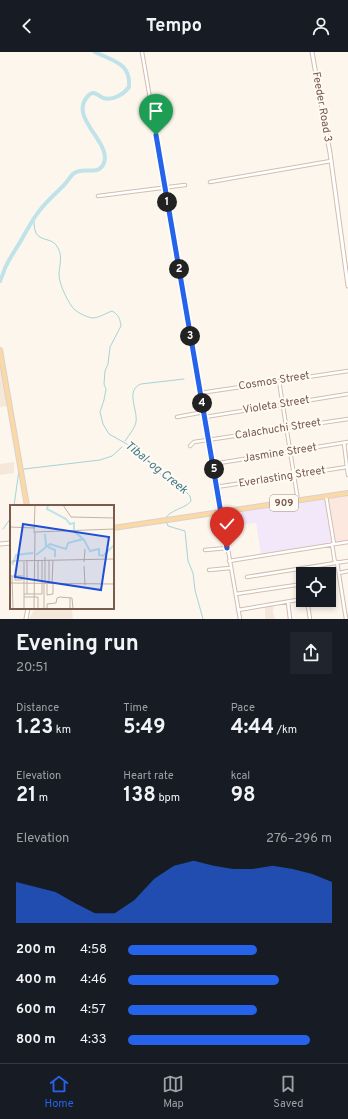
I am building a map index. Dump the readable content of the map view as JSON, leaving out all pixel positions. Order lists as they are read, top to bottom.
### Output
{
  "streets": {
    "main road": ["909"],
    "street": [
      "Feeder Road 3",
      "Cosmos Street",
      "Violeta Street",
      "Calachuchi Street",
      "Jasmine Street",
      "Everlasting Street"
    ]
  },
  "water": ["Tibal-og Creek"],
  "page": {
    "header": "Tempo",
    "pins": [
      "1",
      "2",
      "3",
      "4",
      "5"
    ],
    "heading": ["Evening run", "20:51"],
    "stats": [
      ["Distance", "1.23 km"],
      ["Time", "5:49"],
      ["Pace", "4:44 /km"],
      ["Elevation", "21 m"],
      ["Heart rate", "138 bpm"],
      ["kcal", "98"]
    ],
    "chart": ["Elevation", "276–296 m"],
    "list": [
      {
        "name": "200 m",
        "note": "4:58"
      },
      {
        "name": "400 m",
        "note": "4:46"
      },
      {
        "name": "600 m",
        "note": "4:57"
      },
      {
        "name": "800 m",
        "note": "4:33"
      }
    ],
    "tabs": ["Home", "Map", "Saved"]
  }
}
